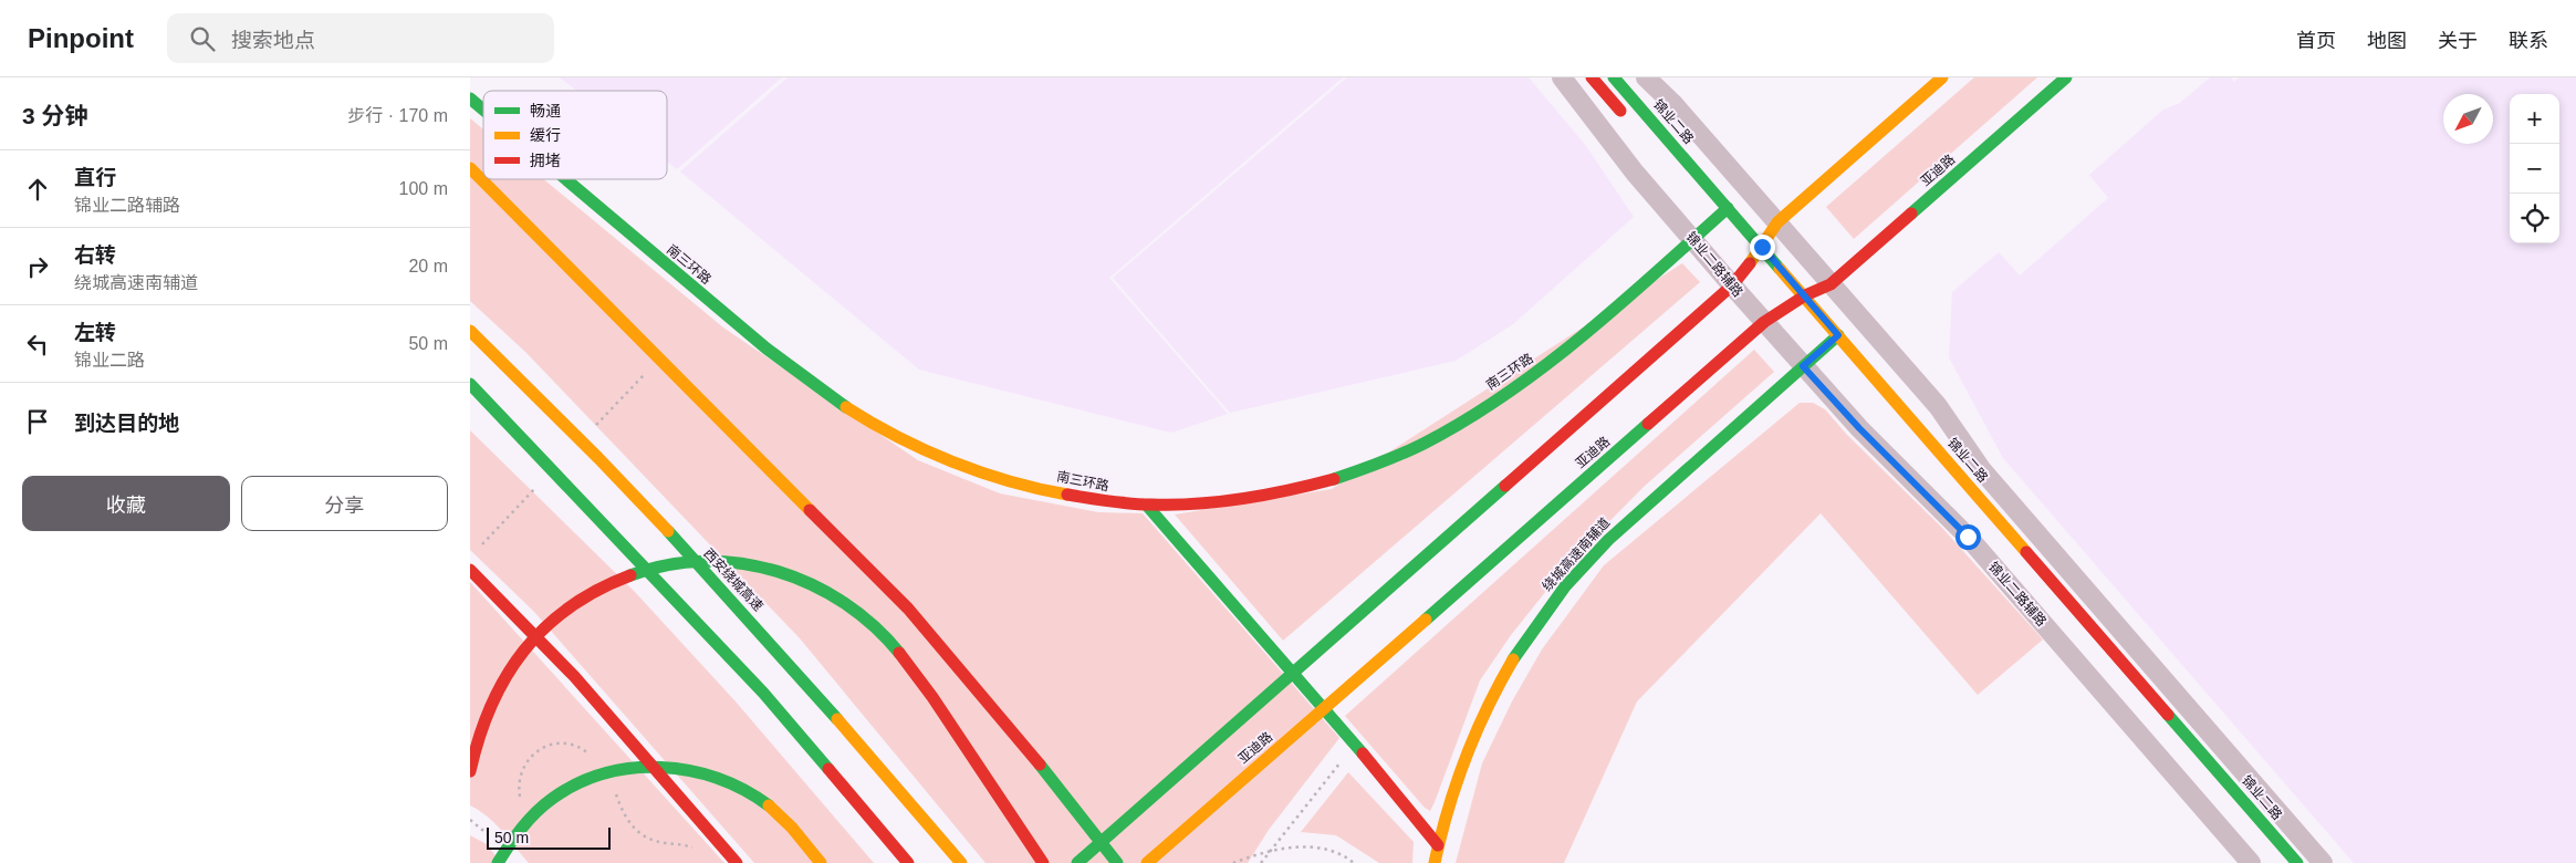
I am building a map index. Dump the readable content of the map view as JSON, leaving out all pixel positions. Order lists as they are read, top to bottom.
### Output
{
  "streets": {
    "main road": [
      "锦业二路",
      "亚迪路",
      "南三环路",
      "绕城高速南辅道",
      "西安绕城高速"
    ],
    "street": ["锦业二路辅路"]
  },
  "crossings": [
    ["锦业二路", "亚迪路"],
    ["锦业二路", "南三环路"],
    ["锦业二路", "绕城高速南辅道"],
    ["亚迪路", "锦业二路辅路"],
    ["南三环路", "锦业二路辅路"],
    ["锦业二路辅路", "绕城高速南辅道"]
  ],
  "legend": ["畅通", "缓行", "拥堵"],
  "scale_bar": "50 m",
  "north": "bottom left",
  "page": {
    "header": "Pinpoint",
    "search": "搜索地点",
    "nav": [
      "首页",
      "地图",
      "关于",
      "联系"
    ],
    "heading": ["3 分钟", "步行 · 170 m"],
    "map_buttons": ["+", "−"],
    "list": [
      ["直行", "锦业二路辅路", "100 m"],
      ["右转", "绕城高速南辅道", "20 m"],
      ["左转", "锦业二路", "50 m"],
      "到达目的地"
    ],
    "buttons": ["收藏", "分享"],
    "scale": "50 m"
  }
}
